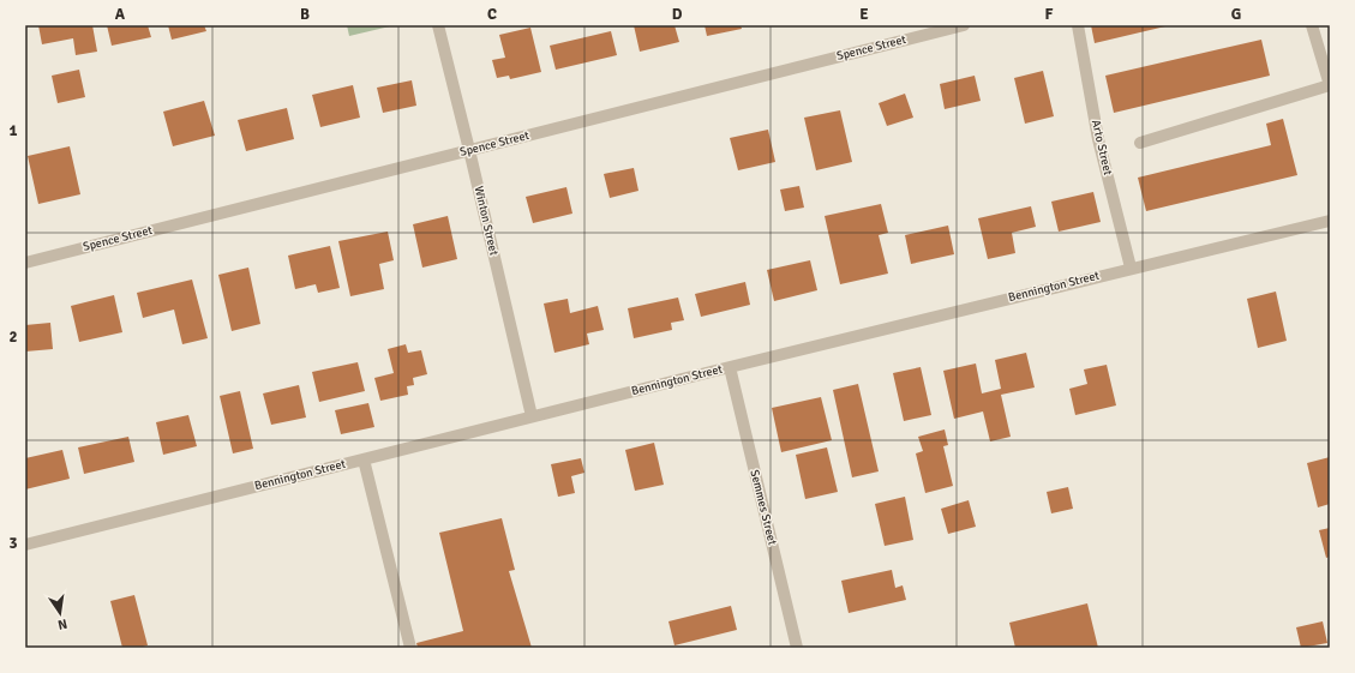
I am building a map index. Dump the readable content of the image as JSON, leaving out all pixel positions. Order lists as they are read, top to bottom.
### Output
{
  "streets": {
    "street": [
      "Spence Street",
      "Arto Street",
      "Winton Street",
      "Bennington Street",
      "Semmes Street"
    ]
  },
  "crossings": [
    ["Spence Street", "Winton Street"],
    ["Arto Street", "Bennington Street"],
    ["Winton Street", "Bennington Street"],
    ["Bennington Street", "Semmes Street"]
  ],
  "north": "bottom",
  "grid": {
    "columns": [
      "A",
      "B",
      "C",
      "D",
      "E",
      "F",
      "G"
    ],
    "rows": ["1", "2", "3"]
  }
}
